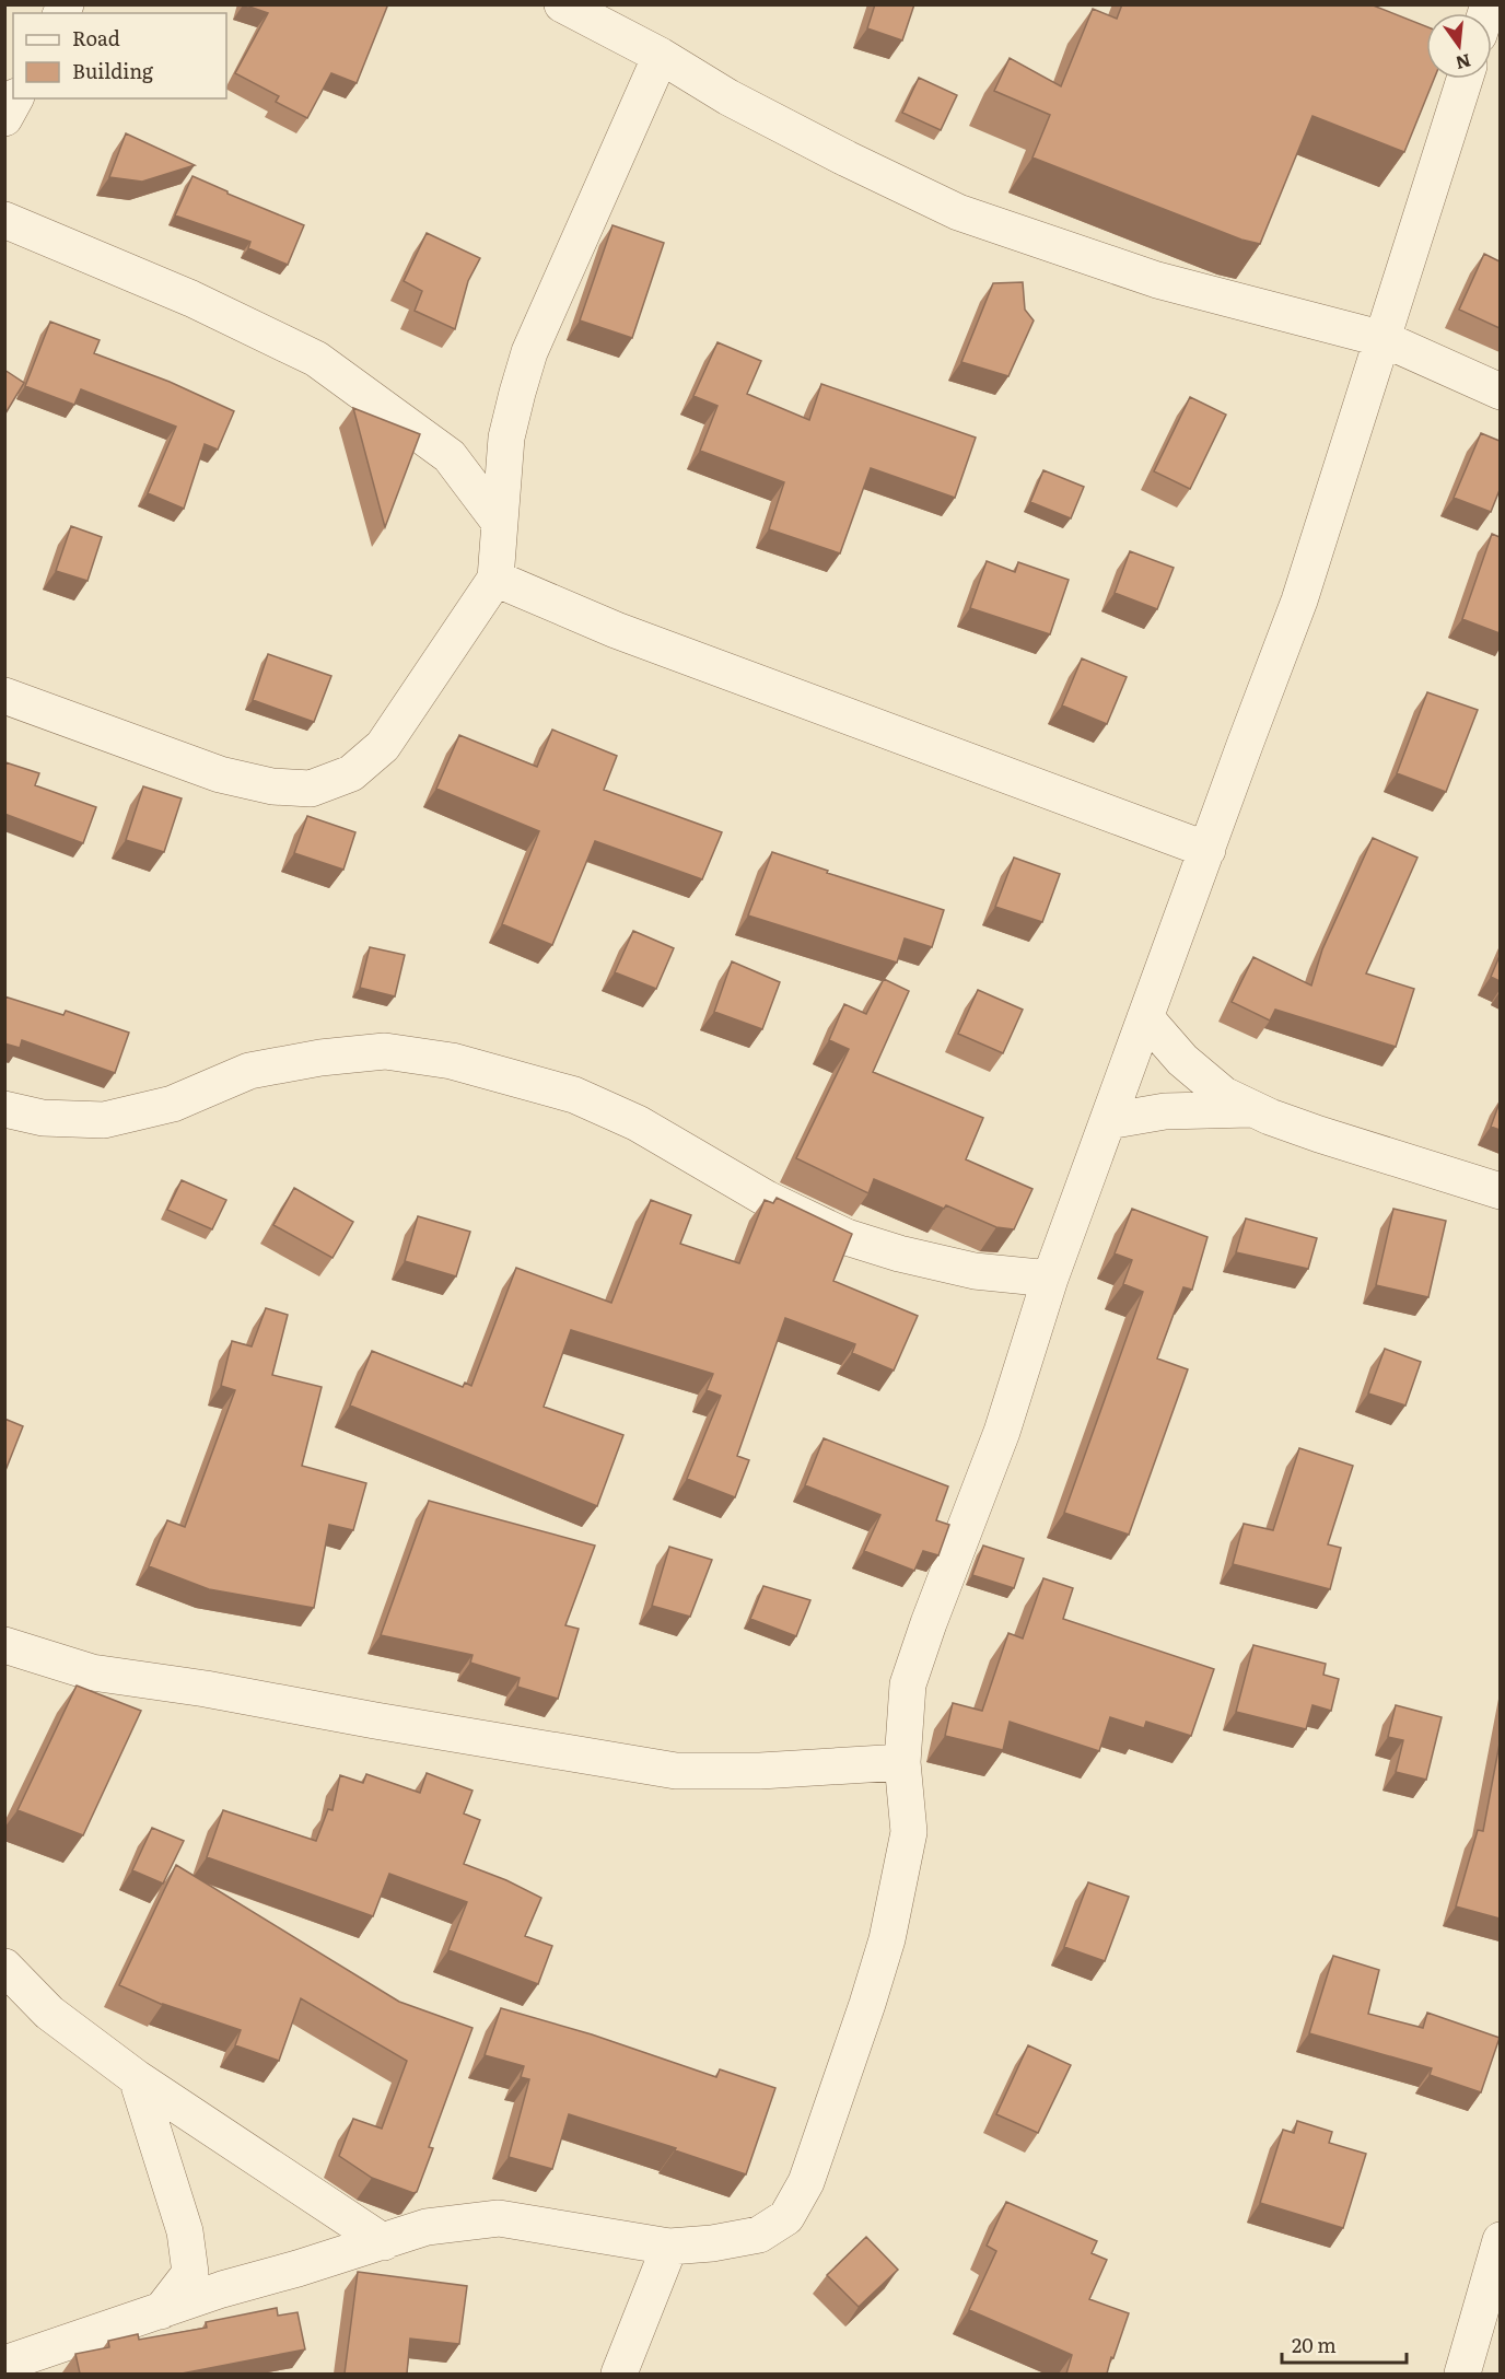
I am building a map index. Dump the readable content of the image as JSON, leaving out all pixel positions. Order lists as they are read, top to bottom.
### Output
{
  "legend": ["Road", "Building"],
  "scale_bar": "20 m",
  "north": "bottom"
}
